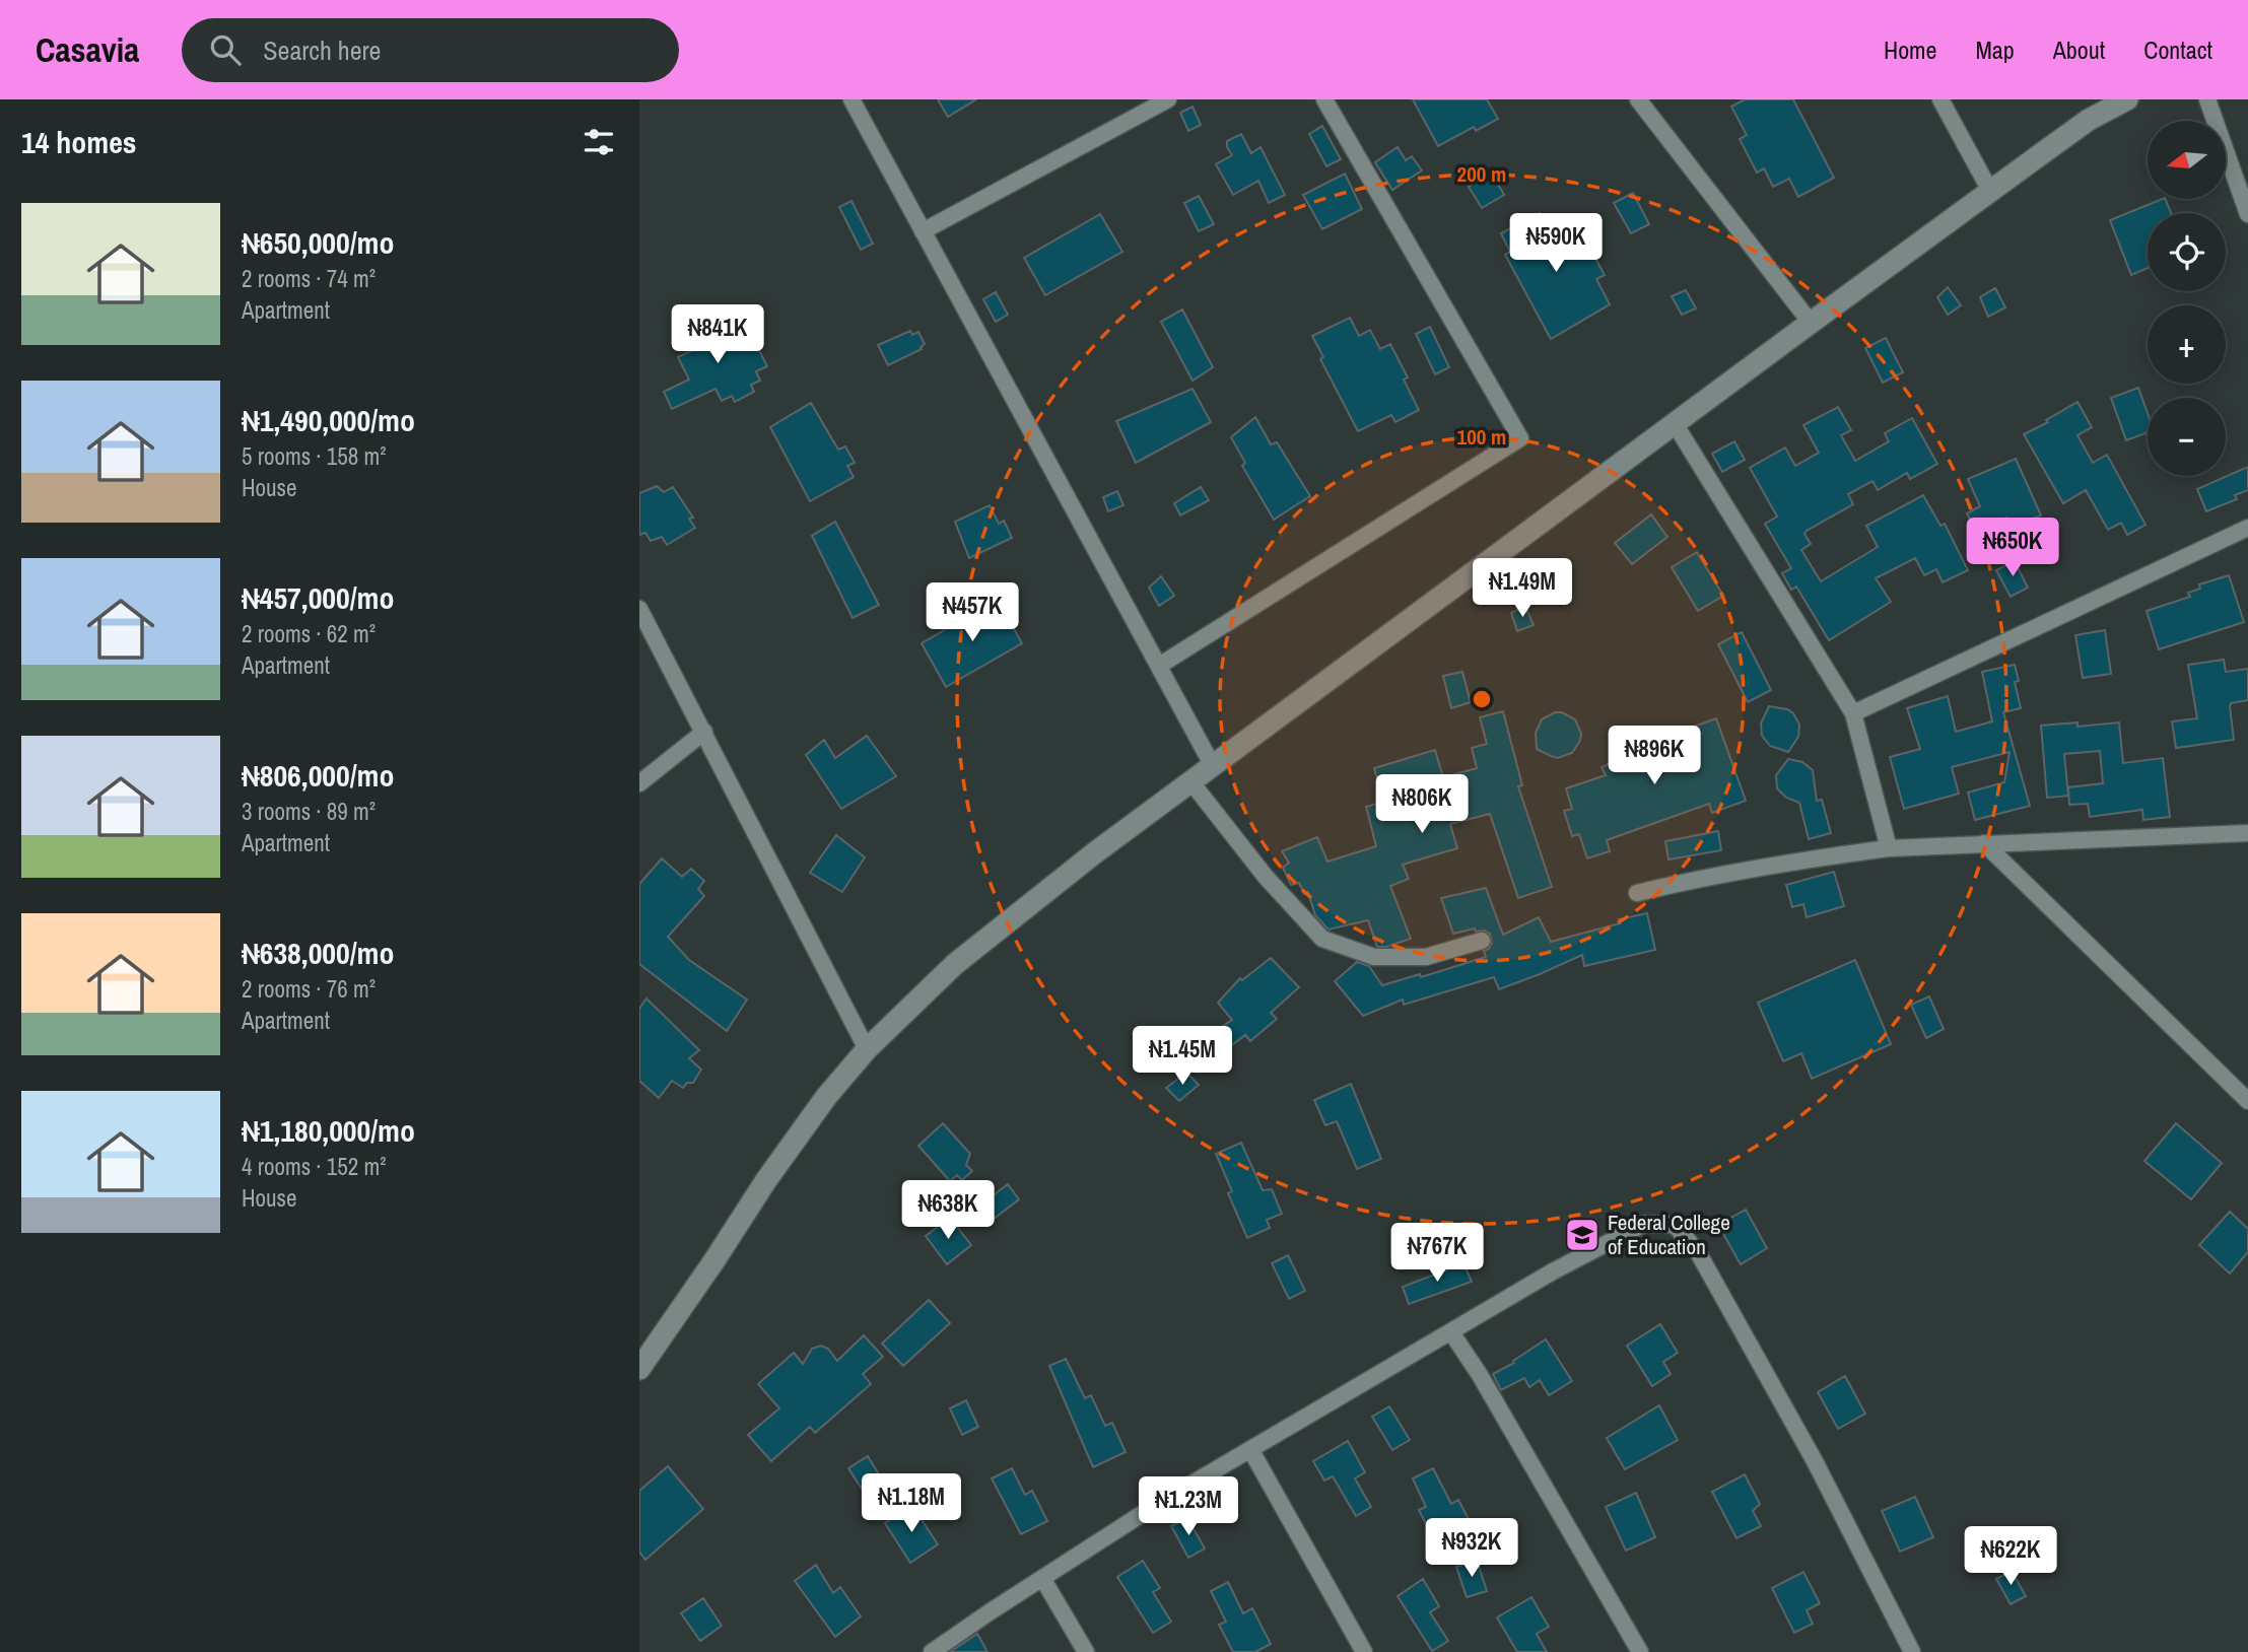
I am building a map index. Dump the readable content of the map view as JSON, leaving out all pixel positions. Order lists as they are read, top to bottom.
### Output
{
  "places": {
    "school or university": ["Federal College of Education"]
  },
  "north": "left",
  "page": {
    "header": "Casavia",
    "search": "Search here",
    "nav": [
      "Home",
      "Map",
      "About",
      "Contact"
    ],
    "heading": "14 homes",
    "map_buttons": ["+", "−"],
    "list": [
      {
        "name": "₦650,000/mo",
        "note": "2 rooms · 74 m² · Apartment"
      },
      {
        "name": "₦1,490,000/mo",
        "note": "5 rooms · 158 m² · House"
      },
      {
        "name": "₦457,000/mo",
        "note": "2 rooms · 62 m² · Apartment"
      },
      {
        "name": "₦806,000/mo",
        "note": "3 rooms · 89 m² · Apartment"
      },
      {
        "name": "₦638,000/mo",
        "note": "2 rooms · 76 m² · Apartment"
      },
      {
        "name": "₦1,180,000/mo",
        "note": "4 rooms · 152 m² · House"
      }
    ],
    "price": [
      "₦590K",
      "₦841K",
      "₦650K",
      "₦1.49M",
      "₦457K",
      "₦896K",
      "₦806K",
      "₦1.45M",
      "₦638K",
      "₦767K",
      "₦1.18M",
      "₦1.23M",
      "₦932K",
      "₦622K"
    ]
  },
  "rings": ["200 m", "100 m"]
}
